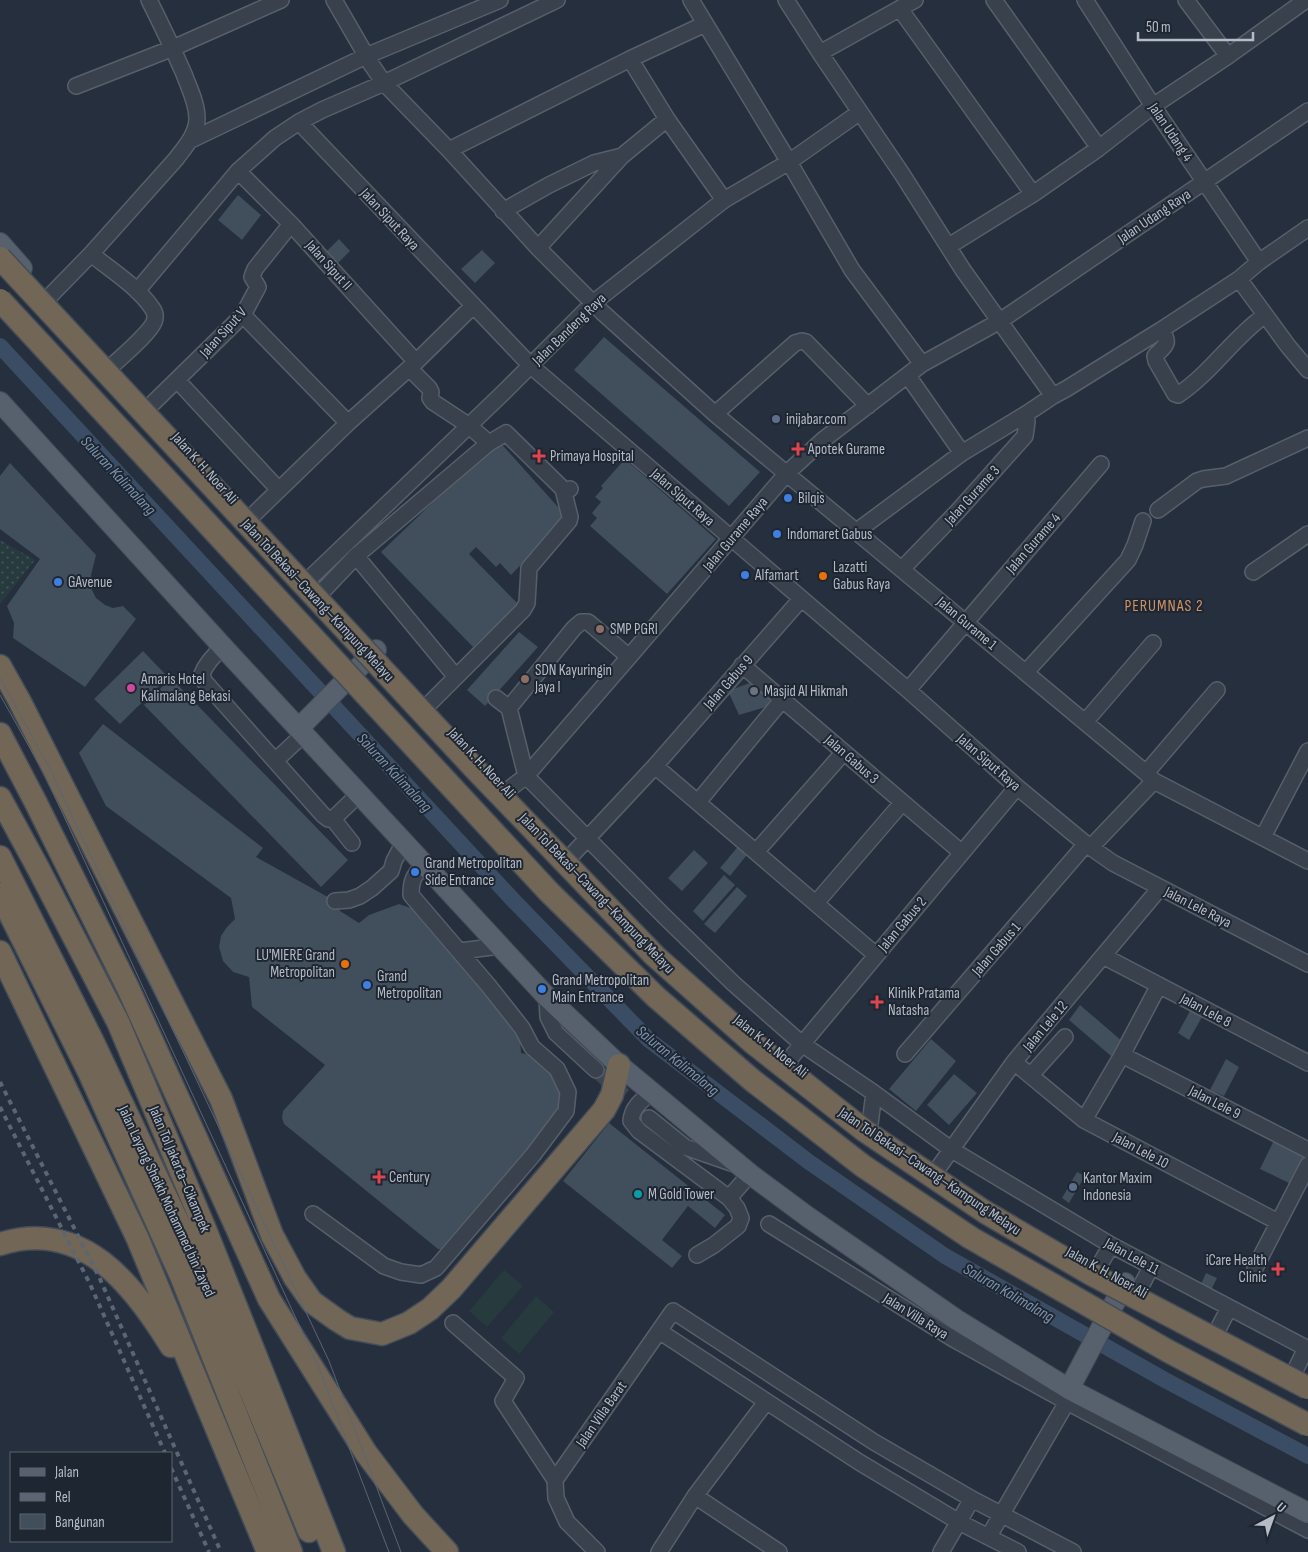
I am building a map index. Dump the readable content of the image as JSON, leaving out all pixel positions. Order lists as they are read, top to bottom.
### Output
{
  "streets": {
    "highway": ["Jalan Tol Bekasi–Cawang–Kampung Melayu", "Jalan Tol Jakarta–Cikampek", "Jalan Layang Sheikh Mohammed bin Zayed"],
    "main road": ["Jalan K. H. Noer Ali"],
    "street": [
      "Jalan Udang 4",
      "Jalan Udang Raya",
      "Jalan Siput Raya",
      "Jalan Siput II",
      "Jalan Bandeng Raya",
      "Jalan Siput V",
      "Jalan Gurame 3",
      "Jalan Gurame Raya",
      "Jalan Gurame 4",
      "Jalan Gurame 1",
      "Jalan Gabus 9",
      "Jalan Gabus 3",
      "Jalan Lele Raya",
      "Jalan Gabus 2",
      "Jalan Gabus 1",
      "Jalan Lele 8",
      "Jalan Lele 12",
      "Jalan Lele 9",
      "Jalan Lele 10",
      "Jalan Lele 11",
      "Jalan Villa Raya",
      "Jalan Villa Barat"
    ]
  },
  "crossings": [
    ["Jalan Udang 4", "Jalan Udang Raya"],
    ["Jalan Udang Raya", "Jalan Gurame Raya"],
    ["Jalan Siput Raya", "Jalan Bandeng Raya"],
    ["Jalan Siput Raya", "Jalan Gurame Raya"],
    ["Jalan Siput Raya", "Jalan Gurame 4"],
    ["Jalan Siput Raya", "Jalan Gabus 9"],
    ["Jalan Siput Raya", "Jalan Lele Raya"],
    ["Jalan Siput Raya", "Jalan Gabus 2"],
    ["Jalan Siput Raya", "Jalan Gabus 1"],
    ["Jalan Siput II", "Jalan Bandeng Raya"],
    ["Jalan Siput II", "Jalan Siput V"],
    ["Jalan Bandeng Raya", "Jalan K. H. Noer Ali"],
    ["Jalan Bandeng Raya", "Jalan Gurame 1"],
    ["Jalan Siput V", "Jalan K. H. Noer Ali"],
    ["Jalan K. H. Noer Ali", "Jalan Gurame Raya"],
    ["Jalan K. H. Noer Ali", "Jalan Tol Bekasi–Cawang–Kampung Melayu"],
    ["Jalan K. H. Noer Ali", "Jalan Gabus 9"],
    ["Jalan K. H. Noer Ali", "Jalan Gabus 2"],
    ["Jalan K. H. Noer Ali", "Jalan Lele 12"],
    ["Jalan Gurame 3", "Jalan Gurame 1"],
    ["Jalan Gurame Raya", "Jalan Gurame 1"],
    ["Jalan Gurame Raya", "Jalan Lele 11"],
    ["Jalan Gurame 4", "Jalan Gurame 1"],
    ["Jalan Gurame 1", "Jalan Gabus 1"],
    ["Jalan Gabus 9", "Jalan Gabus 3"],
    ["Jalan Gabus 9", "Jalan Lele 11"],
    ["Jalan Gabus 3", "Jalan Gabus 2"],
    ["Jalan Lele Raya", "Jalan Gabus 1"],
    ["Jalan Lele Raya", "Jalan Lele 12"],
    ["Jalan Gabus 2", "Jalan Lele 11"],
    ["Jalan Lele 8", "Jalan Lele 12"],
    ["Jalan Lele 12", "Jalan Lele 10"],
    ["Jalan Lele 12", "Jalan Lele 11"]
  ],
  "districts": ["PERUMNAS 2"],
  "water": ["Saluran Kalimalang"],
  "places": {
    "other": [
      "inijabar.com",
      "Bilqis",
      "Indomaret Gabus",
      "Alfamart",
      "Lazatti Gabus Raya",
      "GAvenue",
      "SMP PGRI",
      "SDN Kayuringin Jaya I",
      "Amaris Hotel Kalimalang Bekasi",
      "Masjid Al Hikmah",
      "Grand Metropolitan Side Entrance",
      "LU'MIERE Grand Metropolitan",
      "Grand Metropolitan",
      "Grand Metropolitan Main Entrance",
      "Kantor Maxim Indonesia",
      "M Gold Tower"
    ],
    "health": [
      "Apotek Gurame",
      "Primaya Hospital",
      "Klinik Pratama Natasha",
      "Century",
      "iCare Health Clinic"
    ]
  },
  "legend": ["Jalan", "Rel", "Bangunan"],
  "scale_bar": "50 m",
  "north": "top right"
}
